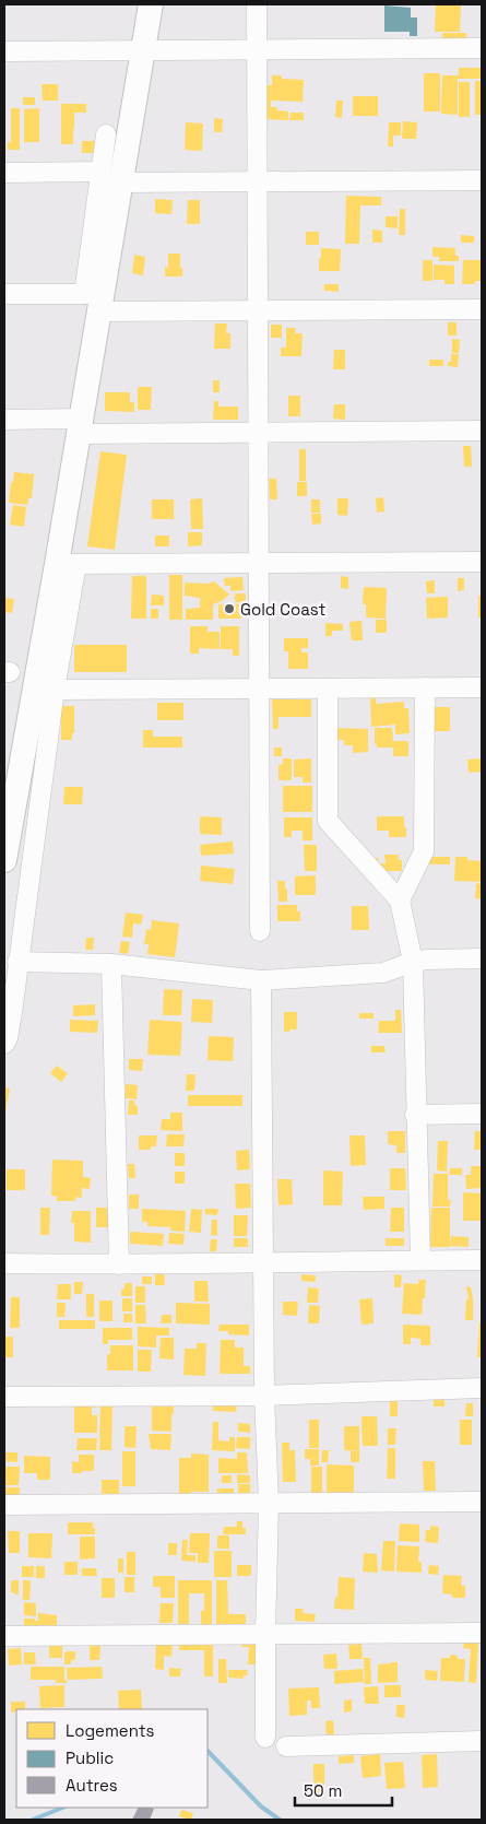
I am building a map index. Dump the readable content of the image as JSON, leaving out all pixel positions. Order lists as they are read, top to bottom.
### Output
{
  "places": ["Gold Coast"],
  "legend": ["Logements", "Public", "Autres"],
  "scale_bar": "50 m"
}
